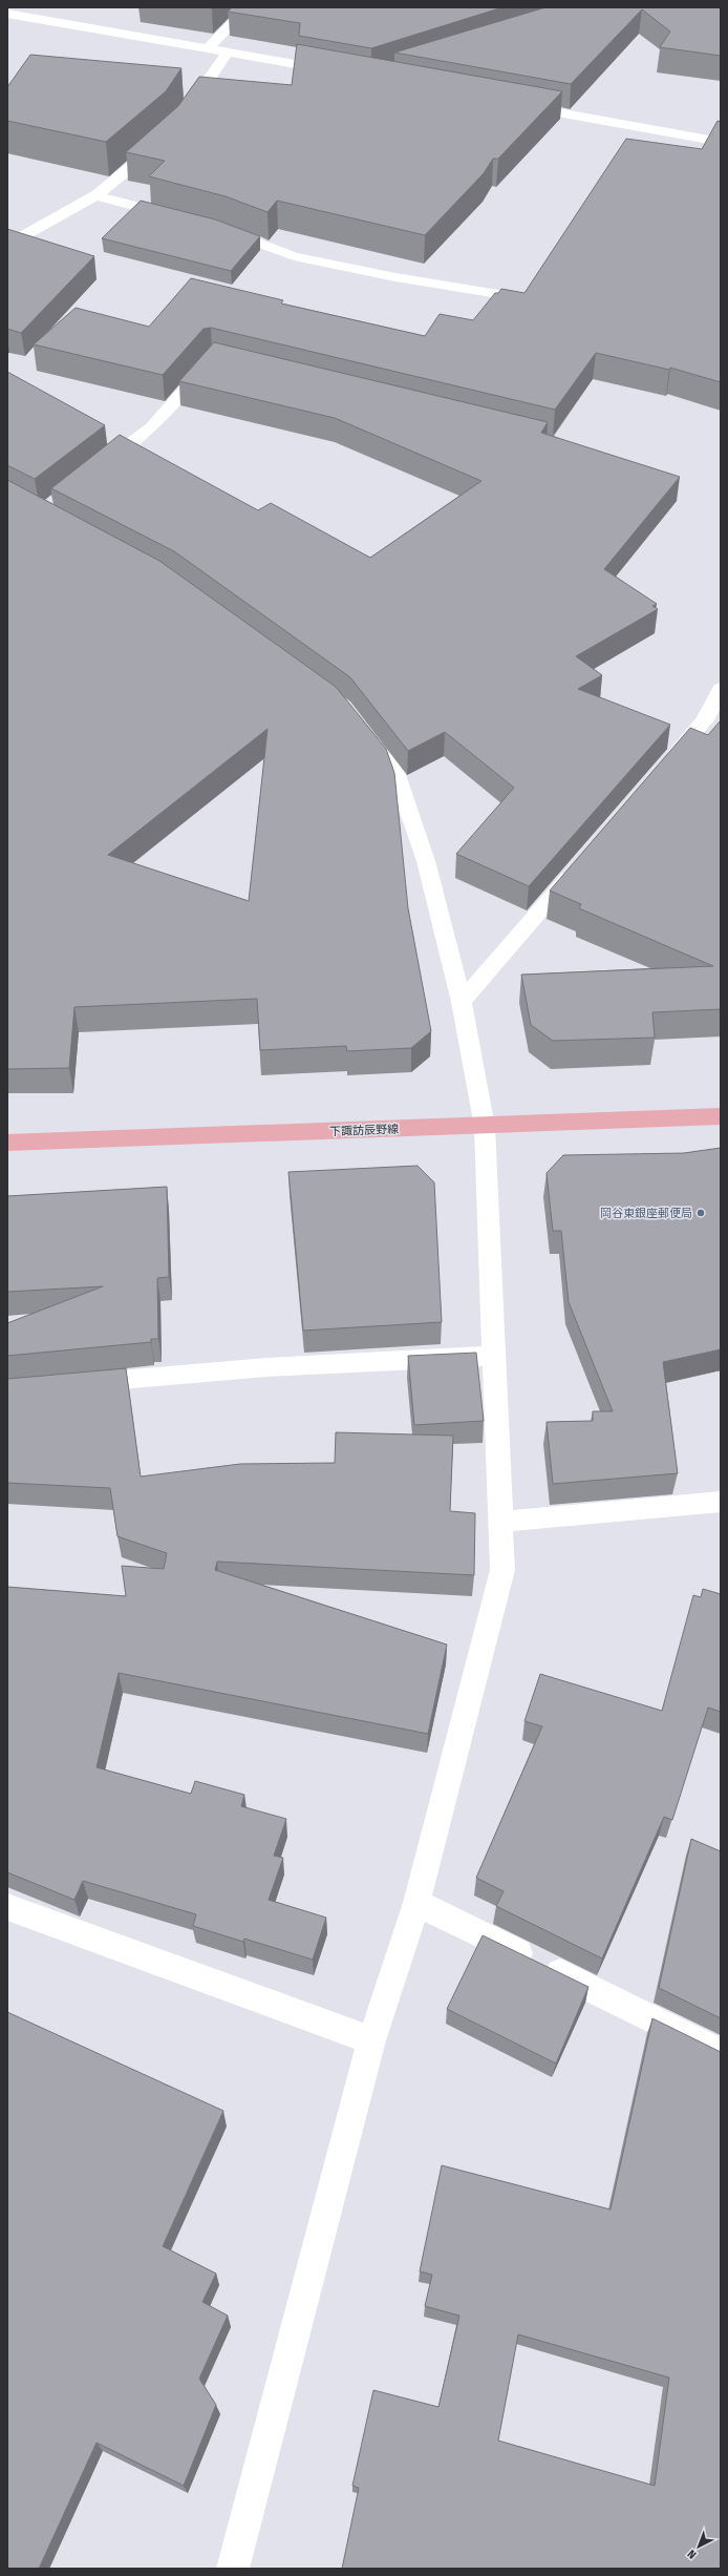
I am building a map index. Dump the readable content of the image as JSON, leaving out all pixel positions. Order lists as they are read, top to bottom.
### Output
{
  "streets": {
    "main road": ["下諏訪辰野線"]
  },
  "places": ["岡谷東銀座郵便局"],
  "north": "bottom left"
}
